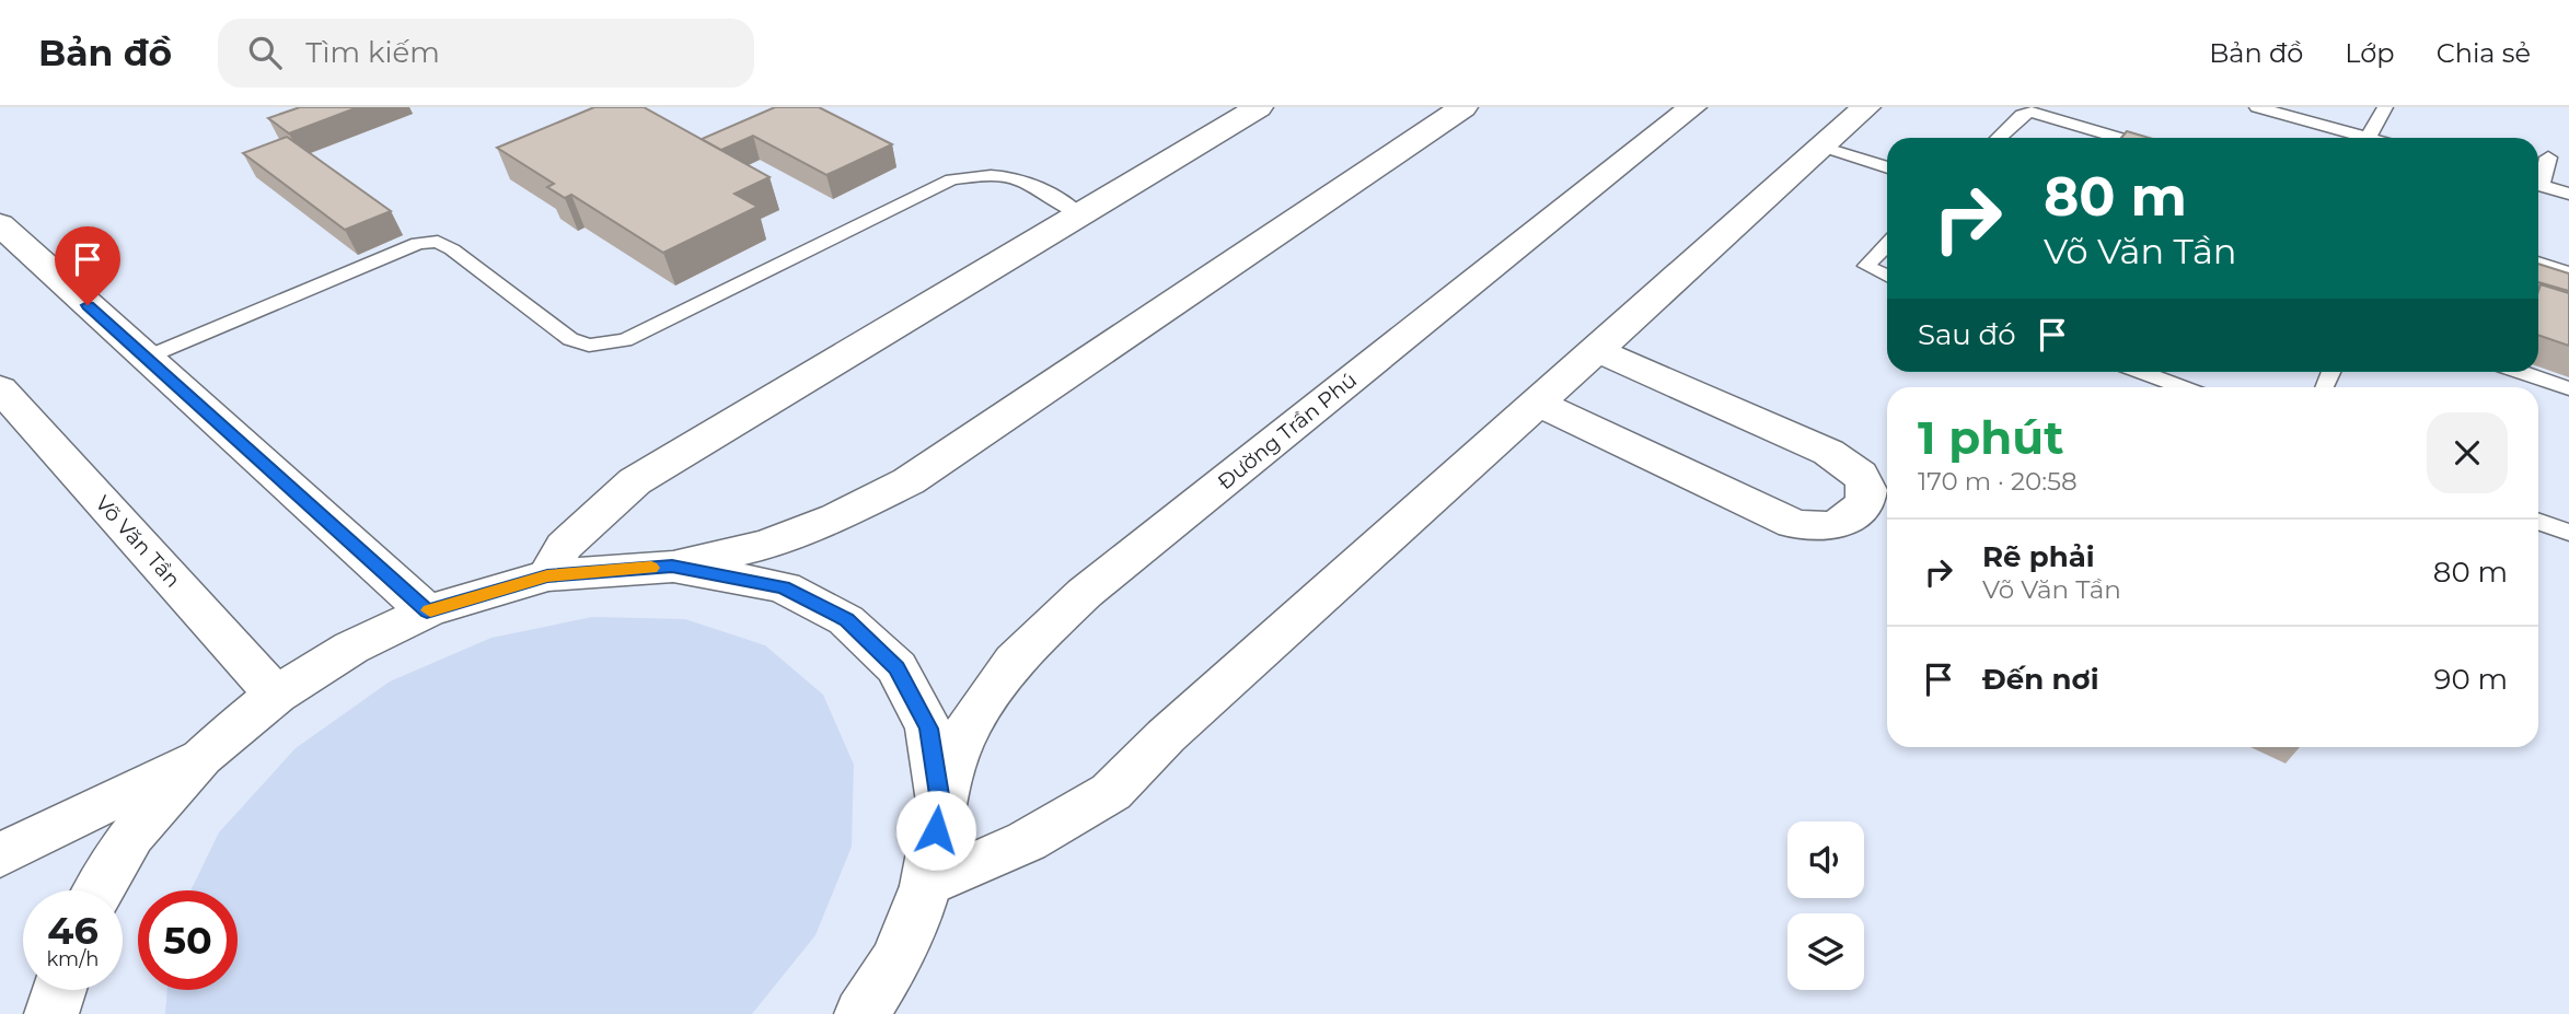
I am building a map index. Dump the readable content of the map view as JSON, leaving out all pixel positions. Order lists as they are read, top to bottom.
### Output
{
  "streets": {
    "street": ["Đường Trần Phú", "Võ Văn Tần"]
  },
  "page": {
    "header": "Bản đồ",
    "search": "Tìm kiếm",
    "nav": ["Bản đồ", "Lớp", "Chia sẻ"],
    "turn": ["80 m", "Võ Văn Tần"],
    "then": "Sau đó",
    "heading": ["1 phút", "170 m · 20:58"],
    "list": [
      {
        "name": "Rẽ phải",
        "note": "Võ Văn Tần",
        "value": "80 m"
      },
      {
        "name": "Đến nơi",
        "value": "90 m"
      }
    ],
    "speed": "46 km/h",
    "limit": "50"
  }
}
